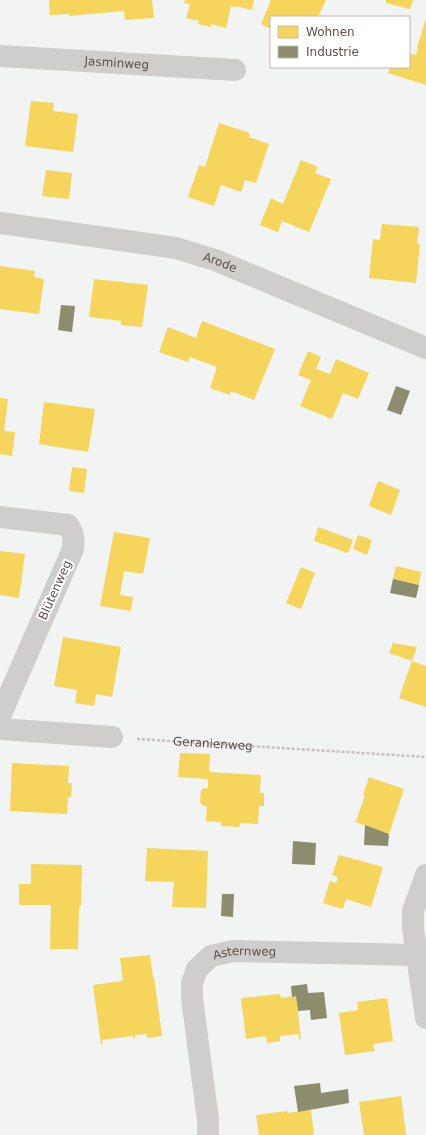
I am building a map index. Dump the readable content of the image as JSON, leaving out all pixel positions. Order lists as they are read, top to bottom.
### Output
{
  "streets": {
    "street": [
      "Jasminweg",
      "Arode",
      "Blütenweg",
      "Asternweg"
    ],
    "path": ["Geranienweg"]
  },
  "legend": ["Wohnen", "Industrie"]
}
